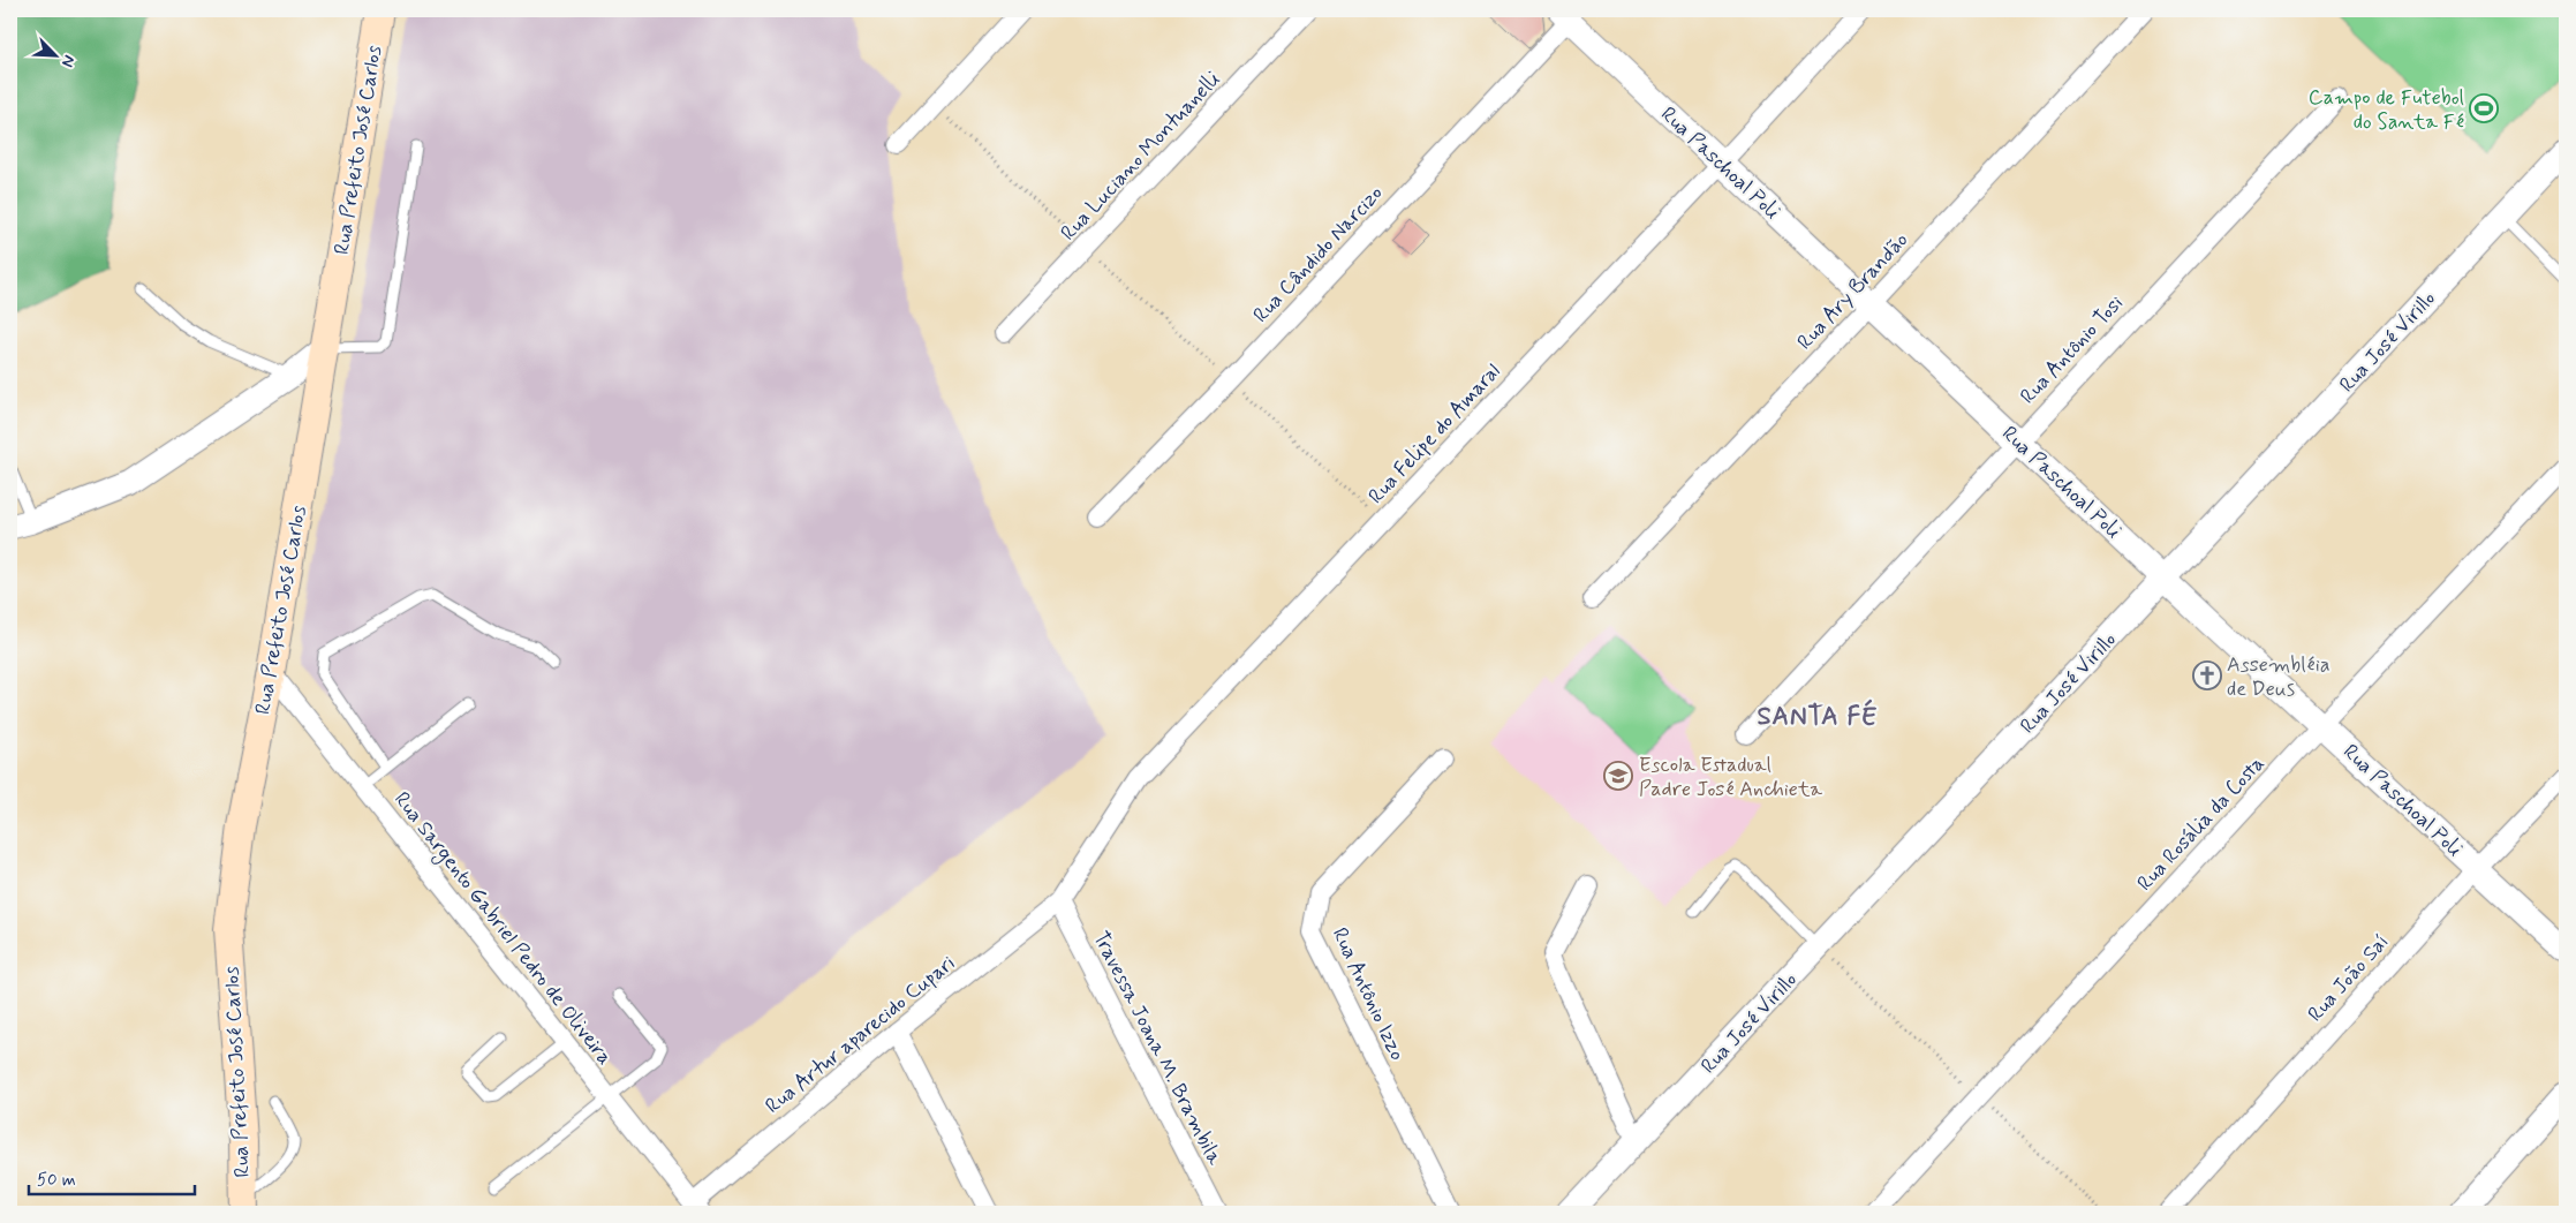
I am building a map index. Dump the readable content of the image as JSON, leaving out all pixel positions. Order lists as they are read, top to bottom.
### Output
{
  "streets": {
    "main road": ["Rua Prefeito José Carlos"],
    "street": [
      "Rua Luciano Montuanelli",
      "Rua Paschoal Poli",
      "Rua Cândido Narcizo",
      "Rua Ary Brandão",
      "Rua José Virillo",
      "Rua Antônio Tosi",
      "Rua Felipe do Amaral",
      "Rua Rosália da Costa",
      "Rua Sargento Gabriel Pedro de Oliveira",
      "Rua João Saí",
      "Rua Antônio Izzo",
      "Rua Artur aparecido Cupari",
      "Travessa Joana M. Brambila"
    ]
  },
  "crossings": [
    ["Rua Prefeito José Carlos", "Rua Sargento Gabriel Pedro de Oliveira"],
    ["Rua Paschoal Poli", "Rua Cândido Narcizo"],
    ["Rua Paschoal Poli", "Rua Ary Brandão"],
    ["Rua Paschoal Poli", "Rua José Virillo"],
    ["Rua Paschoal Poli", "Rua Antônio Tosi"],
    ["Rua Paschoal Poli", "Rua Felipe do Amaral"],
    ["Rua Paschoal Poli", "Rua Rosália da Costa"],
    ["Rua Paschoal Poli", "Rua João Saí"],
    ["Rua Felipe do Amaral", "Rua Artur aparecido Cupari"],
    ["Rua Felipe do Amaral", "Travessa Joana M. Brambila"],
    ["Rua Sargento Gabriel Pedro de Oliveira", "Rua Artur aparecido Cupari"],
    ["Rua Artur aparecido Cupari", "Travessa Joana M. Brambila"]
  ],
  "districts": ["SANTA FÉ"],
  "places": {
    "sports": ["Campo de Futebol do Santa Fé"],
    "church": ["Assembléia de Deus"],
    "school or university": ["Escola Estadual Padre José Anchieta"]
  },
  "scale_bar": "50 m",
  "north": "bottom right"
}
